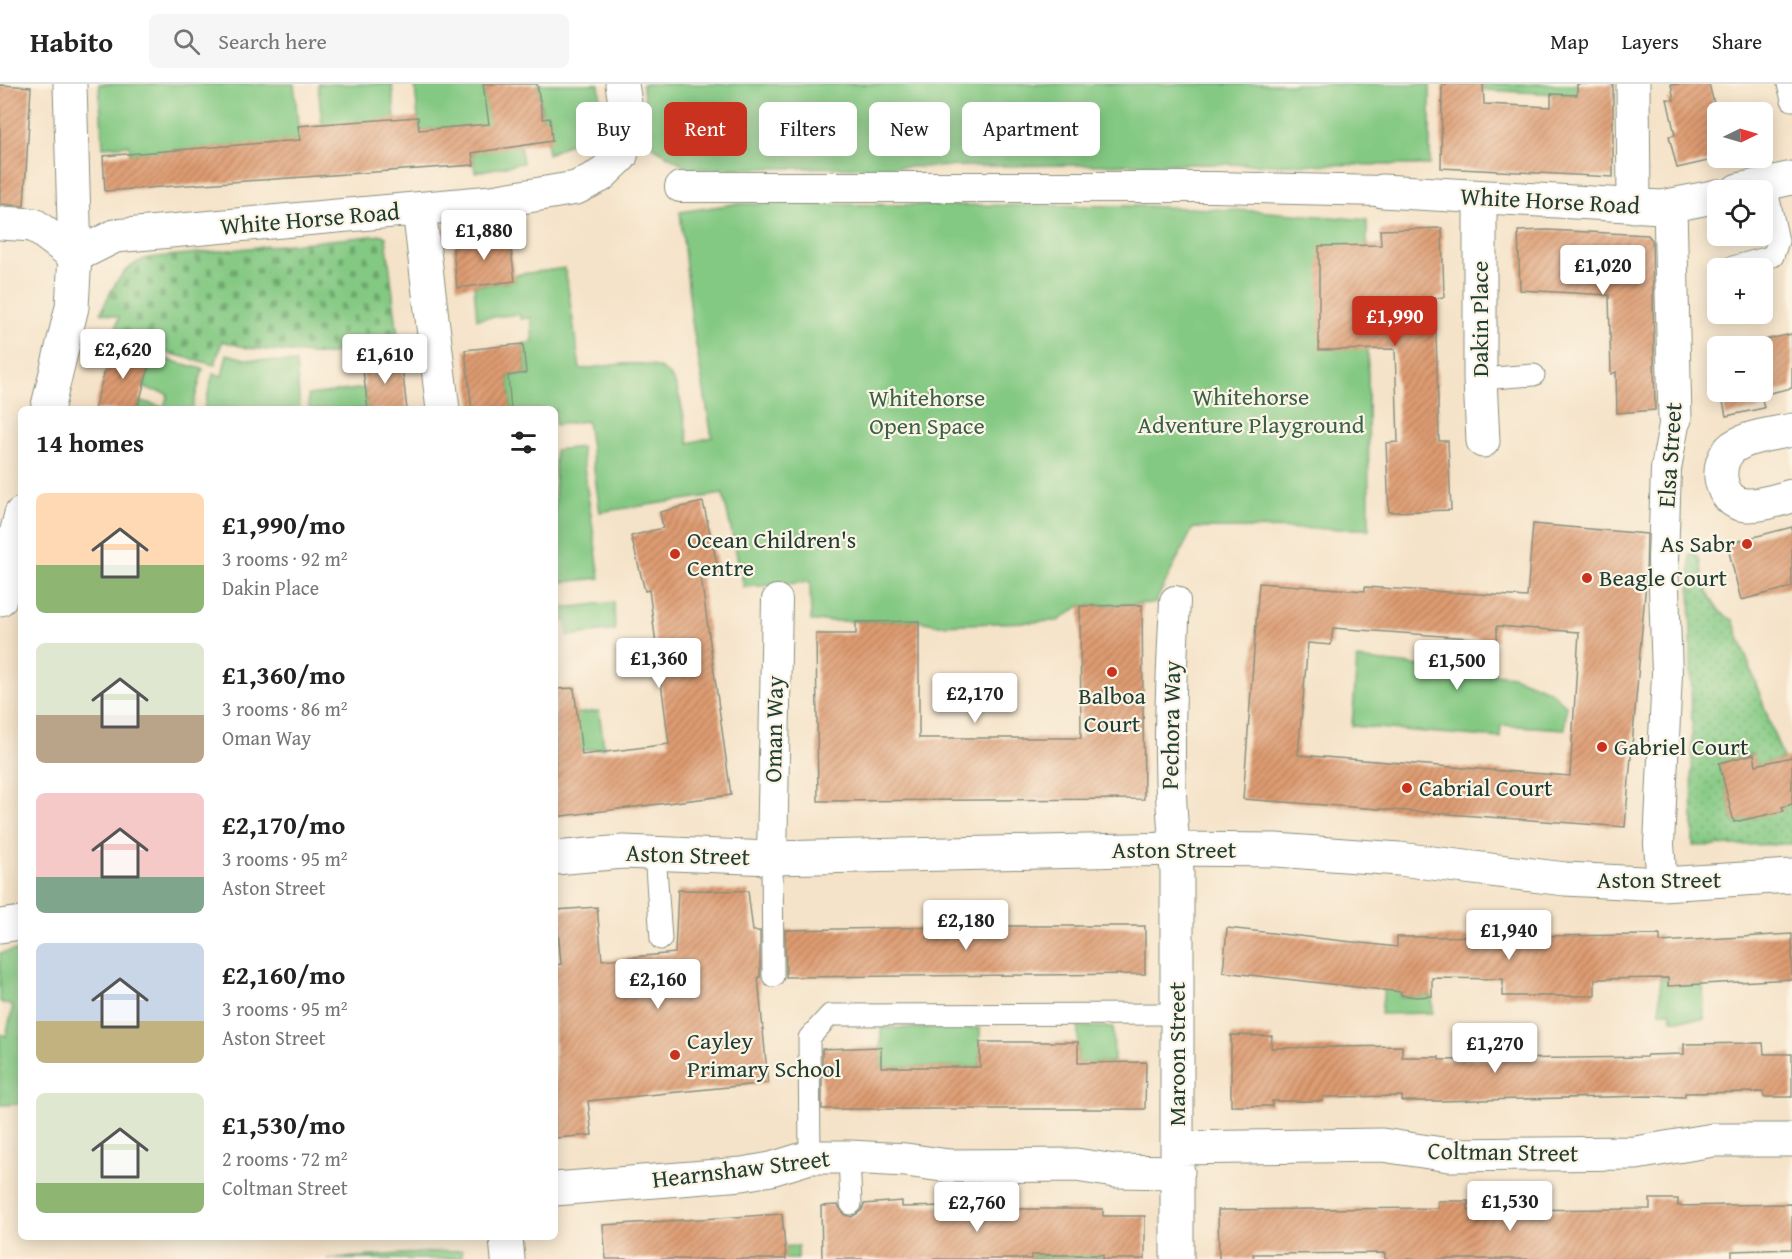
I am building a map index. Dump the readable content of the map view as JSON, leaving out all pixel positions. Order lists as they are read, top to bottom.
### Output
{
  "streets": {
    "street": [
      "White Horse Road",
      "Dakin Place",
      "Elsa Street",
      "Pechora Way",
      "Oman Way",
      "Aston Street",
      "Maroon Street",
      "Coltman Street",
      "Hearnshaw Street"
    ]
  },
  "crossings": [
    ["White Horse Road", "Dakin Place"],
    ["White Horse Road", "Elsa Street"],
    ["Elsa Street", "Aston Street"],
    ["Pechora Way", "Aston Street"],
    ["Pechora Way", "Maroon Street"],
    ["Oman Way", "Aston Street"],
    ["Aston Street", "Maroon Street"],
    ["Maroon Street", "Coltman Street"],
    ["Maroon Street", "Hearnshaw Street"],
    ["Coltman Street", "Hearnshaw Street"]
  ],
  "parks": ["Whitehorse Adventure Playground", "Whitehorse Open Space"],
  "places": [
    "As Sabr",
    "Ocean Children's Centre",
    "Beagle Court",
    "Balboa Court",
    "Gabriel Court",
    "Cabrial Court",
    "Cayley Primary School"
  ],
  "north": "right",
  "page": {
    "header": "Habito",
    "search": "Search here",
    "nav": ["Map", "Layers", "Share"],
    "map_buttons": ["+", "−"],
    "chip": [
      "Buy",
      "Rent",
      "Filters",
      "New",
      "Apartment"
    ],
    "price": [
      "£1,880",
      "£1,020",
      "£1,990",
      "£2,620",
      "£1,610",
      "£1,360",
      "£1,500",
      "£2,170",
      "£2,180",
      "£1,940",
      "£2,160",
      "£1,270",
      "£1,530",
      "£2,760"
    ],
    "heading": "14 homes",
    "list": [
      {
        "name": "£1,990/mo",
        "note": "3 rooms · 92 m² · Dakin Place"
      },
      {
        "name": "£1,360/mo",
        "note": "3 rooms · 86 m² · Oman Way"
      },
      {
        "name": "£2,170/mo",
        "note": "3 rooms · 95 m² · Aston Street"
      },
      {
        "name": "£2,160/mo",
        "note": "3 rooms · 95 m² · Aston Street"
      },
      {
        "name": "£1,530/mo",
        "note": "2 rooms · 72 m² · Coltman Street"
      }
    ]
  }
}
